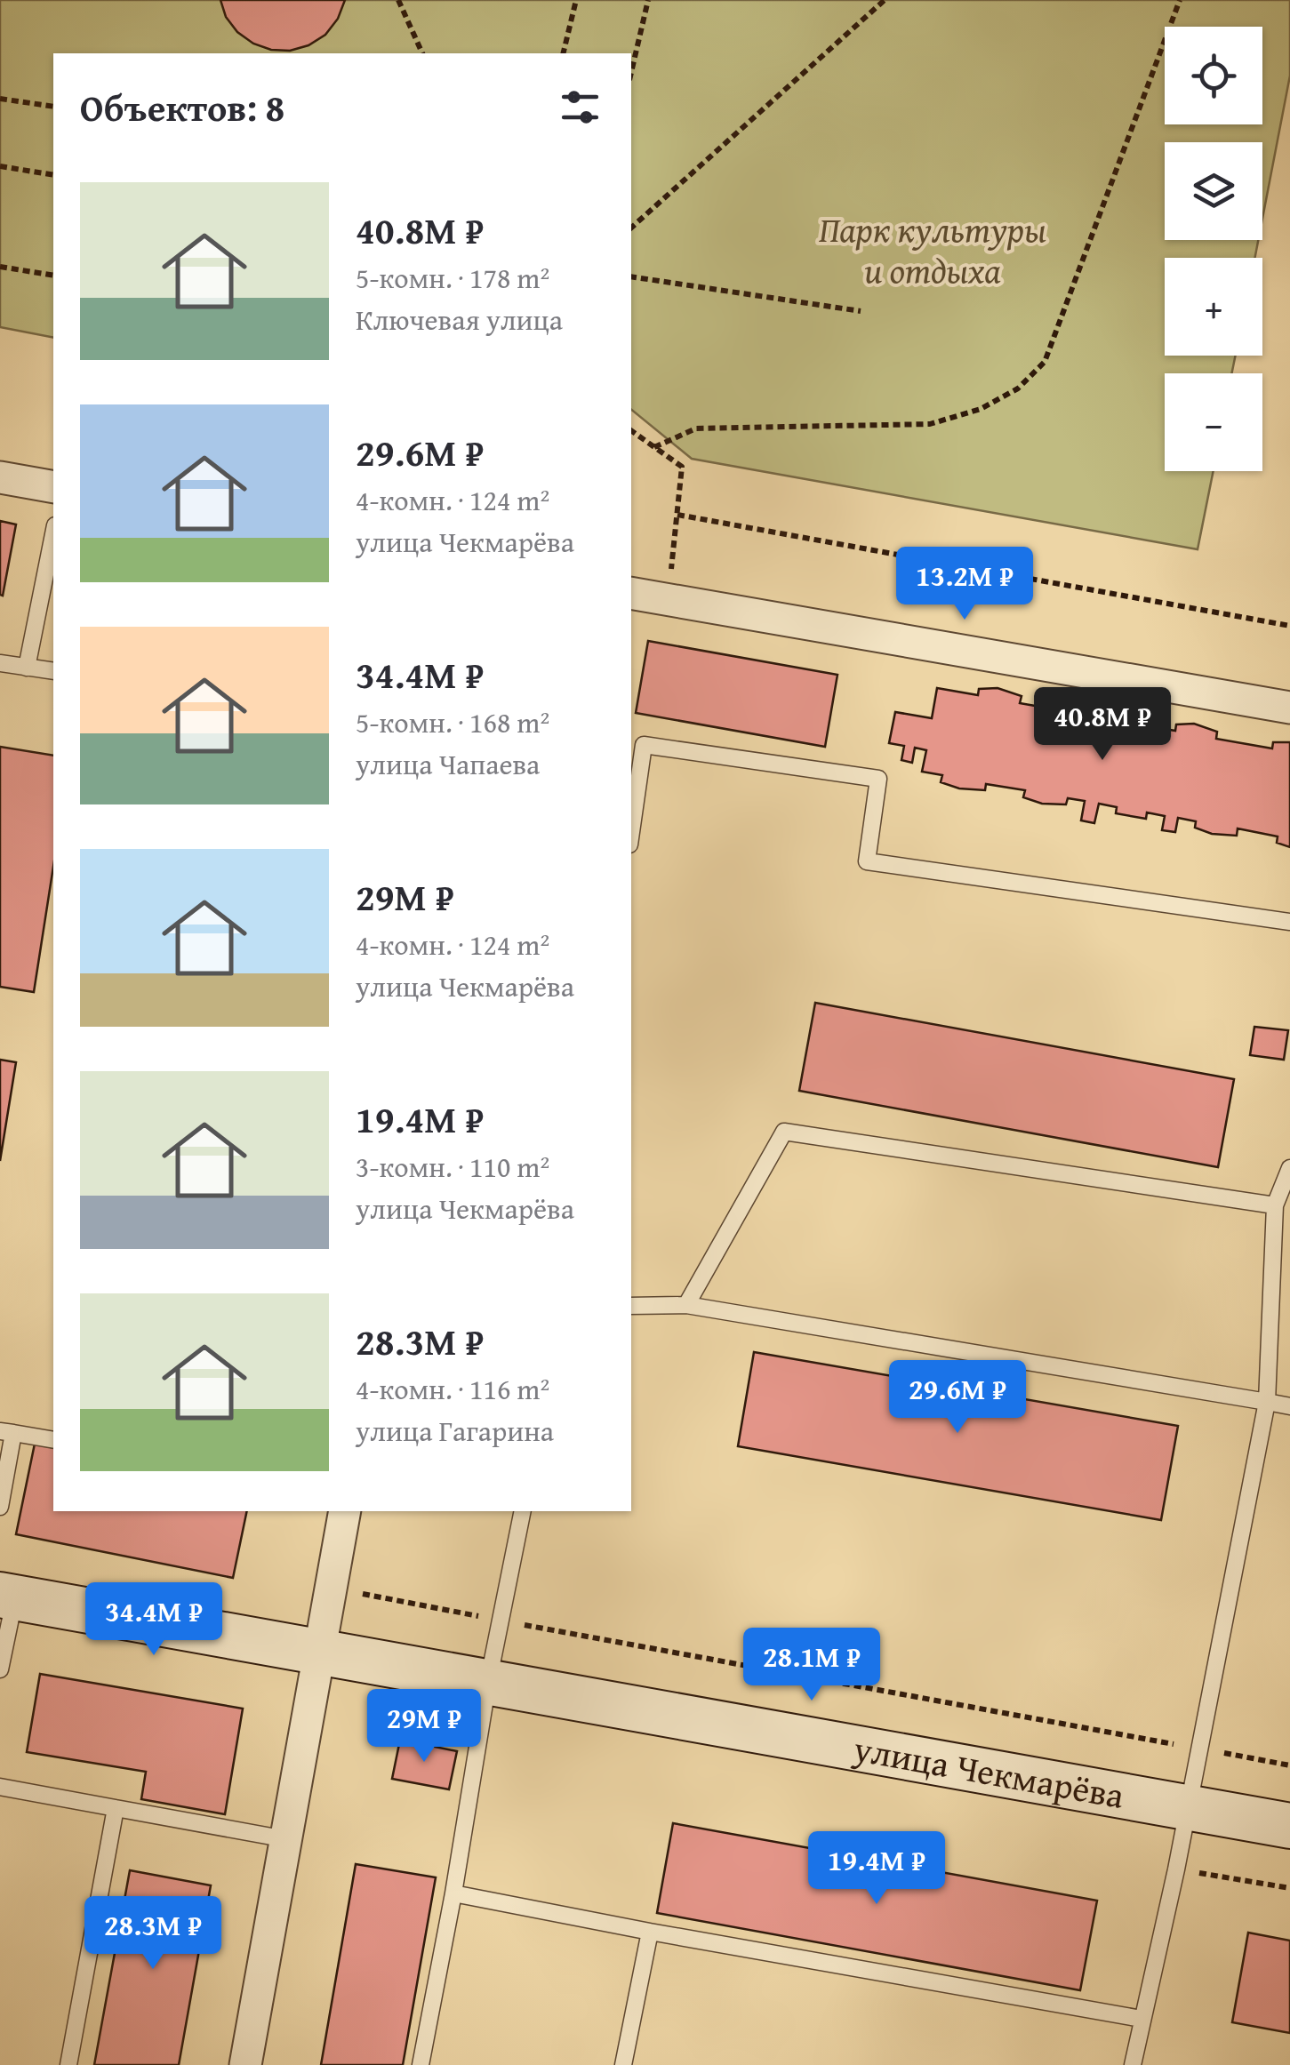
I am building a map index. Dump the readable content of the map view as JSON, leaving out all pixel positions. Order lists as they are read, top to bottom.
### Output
{
  "streets": {
    "main road": ["улица Чекмарёва"]
  },
  "parks": ["Парк культуры и отдыха"],
  "page": {
    "map_buttons": ["+", "−"],
    "heading": "Объектов: 8",
    "list": [
      {
        "name": "40.8M ₽",
        "note": "5-комн. · 178 m² · Ключевая улица"
      },
      {
        "name": "29.6M ₽",
        "note": "4-комн. · 124 m² · улица Чекмарёва"
      },
      {
        "name": "34.4M ₽",
        "note": "5-комн. · 168 m² · улица Чапаева"
      },
      {
        "name": "29M ₽",
        "note": "4-комн. · 124 m² · улица Чекмарёва"
      },
      {
        "name": "19.4M ₽",
        "note": "3-комн. · 110 m² · улица Чекмарёва"
      },
      {
        "name": "28.3M ₽",
        "note": "4-комн. · 116 m² · улица Гагарина"
      }
    ],
    "price": [
      "13.2M ₽",
      "40.8M ₽",
      "29.6M ₽",
      "34.4M ₽",
      "28.1M ₽",
      "29M ₽",
      "19.4M ₽",
      "28.3M ₽"
    ]
  }
}
